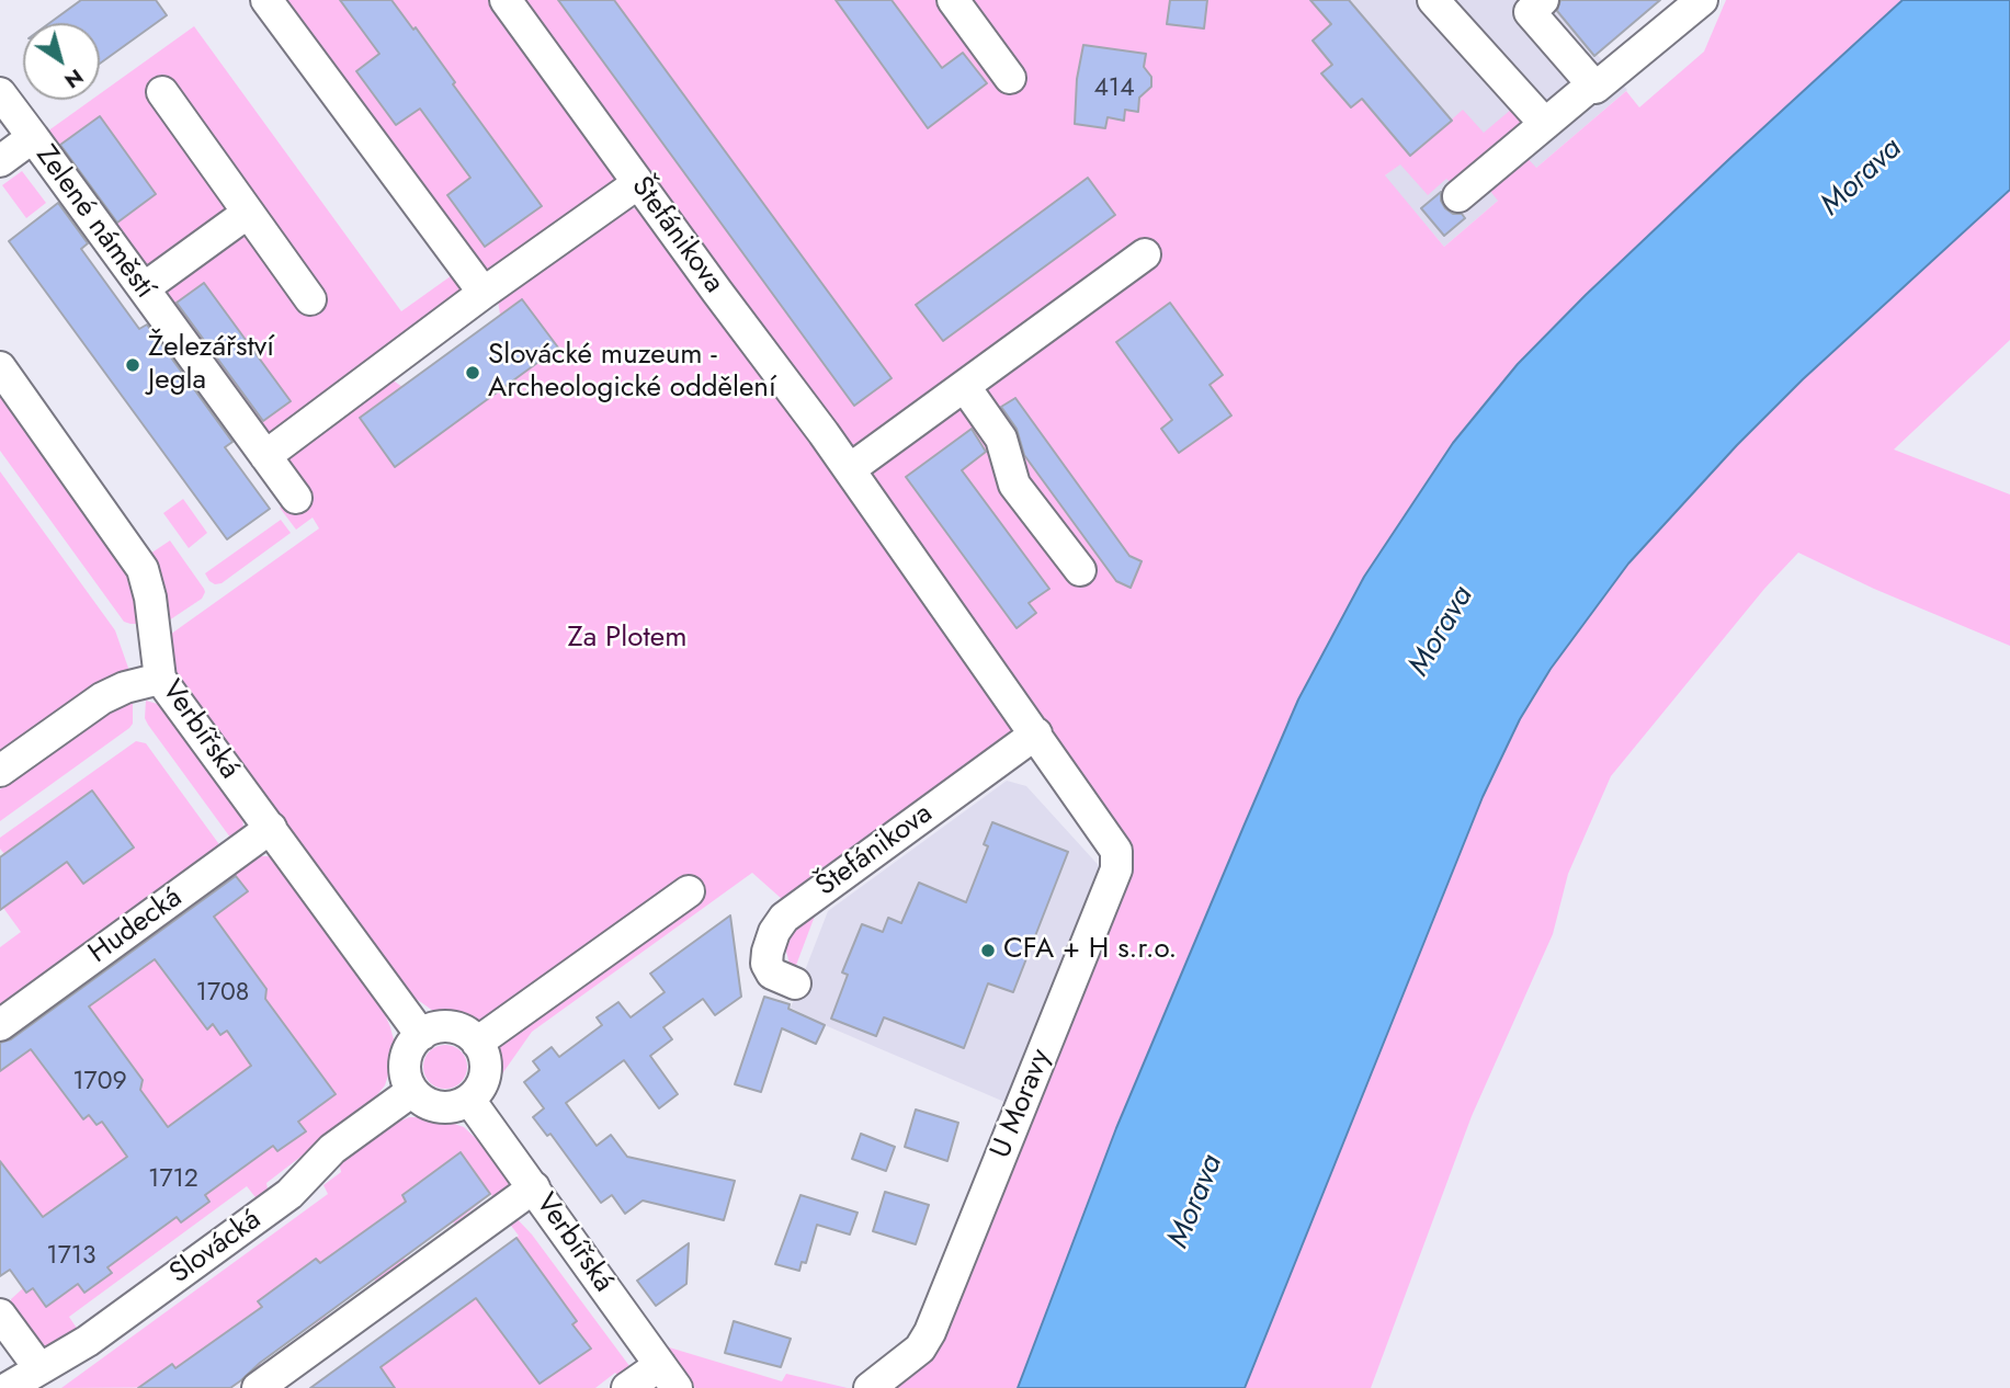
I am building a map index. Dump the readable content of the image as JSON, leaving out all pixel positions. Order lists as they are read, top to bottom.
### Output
{
  "streets": {
    "street": [
      "Zelené náměstí",
      "Štefánikova",
      "Verbířská",
      "Hudecká",
      "U Moravy",
      "Slovácká"
    ]
  },
  "crossings": [
    ["Zelené náměstí", "Štefánikova"],
    ["Štefánikova", "U Moravy"],
    ["Verbířská", "Hudecká"],
    ["Verbířská", "Slovácká"]
  ],
  "water": ["Morava"],
  "parks": ["Za Plotem"],
  "places": ["Železářství Jegla", "Slovácké muzeum - Archeologické oddělení", "CFA + H s.r.o."],
  "house_numbers": [
    "414",
    "1708",
    "1709",
    "1712",
    "1713"
  ],
  "north": "bottom right"
}
